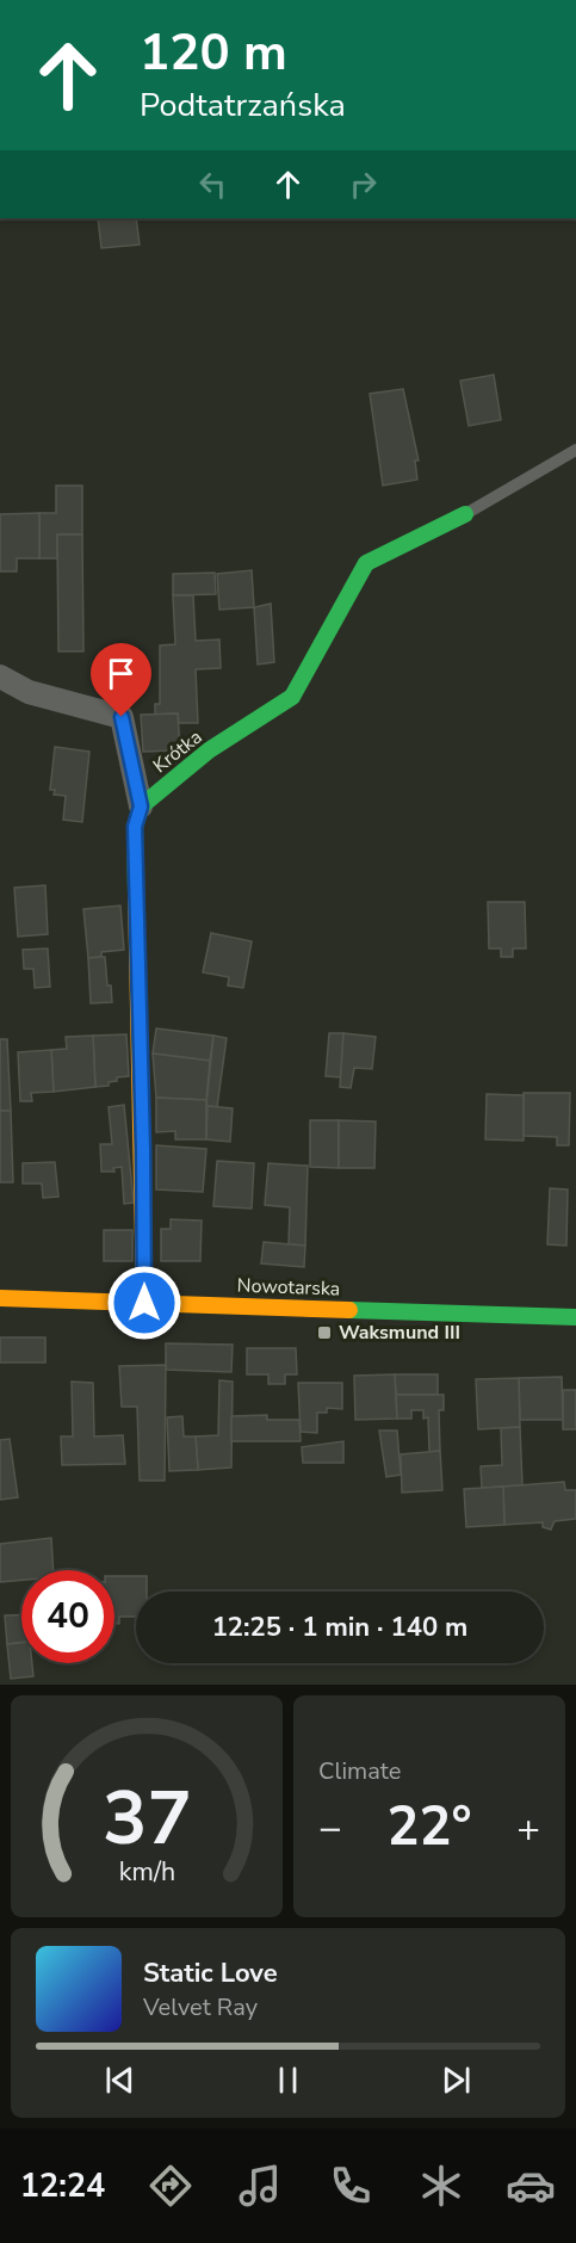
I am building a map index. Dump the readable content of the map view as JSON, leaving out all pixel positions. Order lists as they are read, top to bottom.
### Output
{
  "streets": {
    "street": ["Krótka", "Nowotarska"]
  },
  "places": {
    "transit": ["Waksmund III"]
  },
  "page": {
    "turn": ["120 m", "Podtatrzańska"],
    "limit": "40",
    "trip": "12:25 · 1 min · 140 m",
    "tile": "Climate",
    "heat": ["−", "22°", "+"],
    "song": ["Static Love", "Velvet Ray"],
    "tabs": "12:24",
    "gauge": ["37", "km/h"]
  }
}
